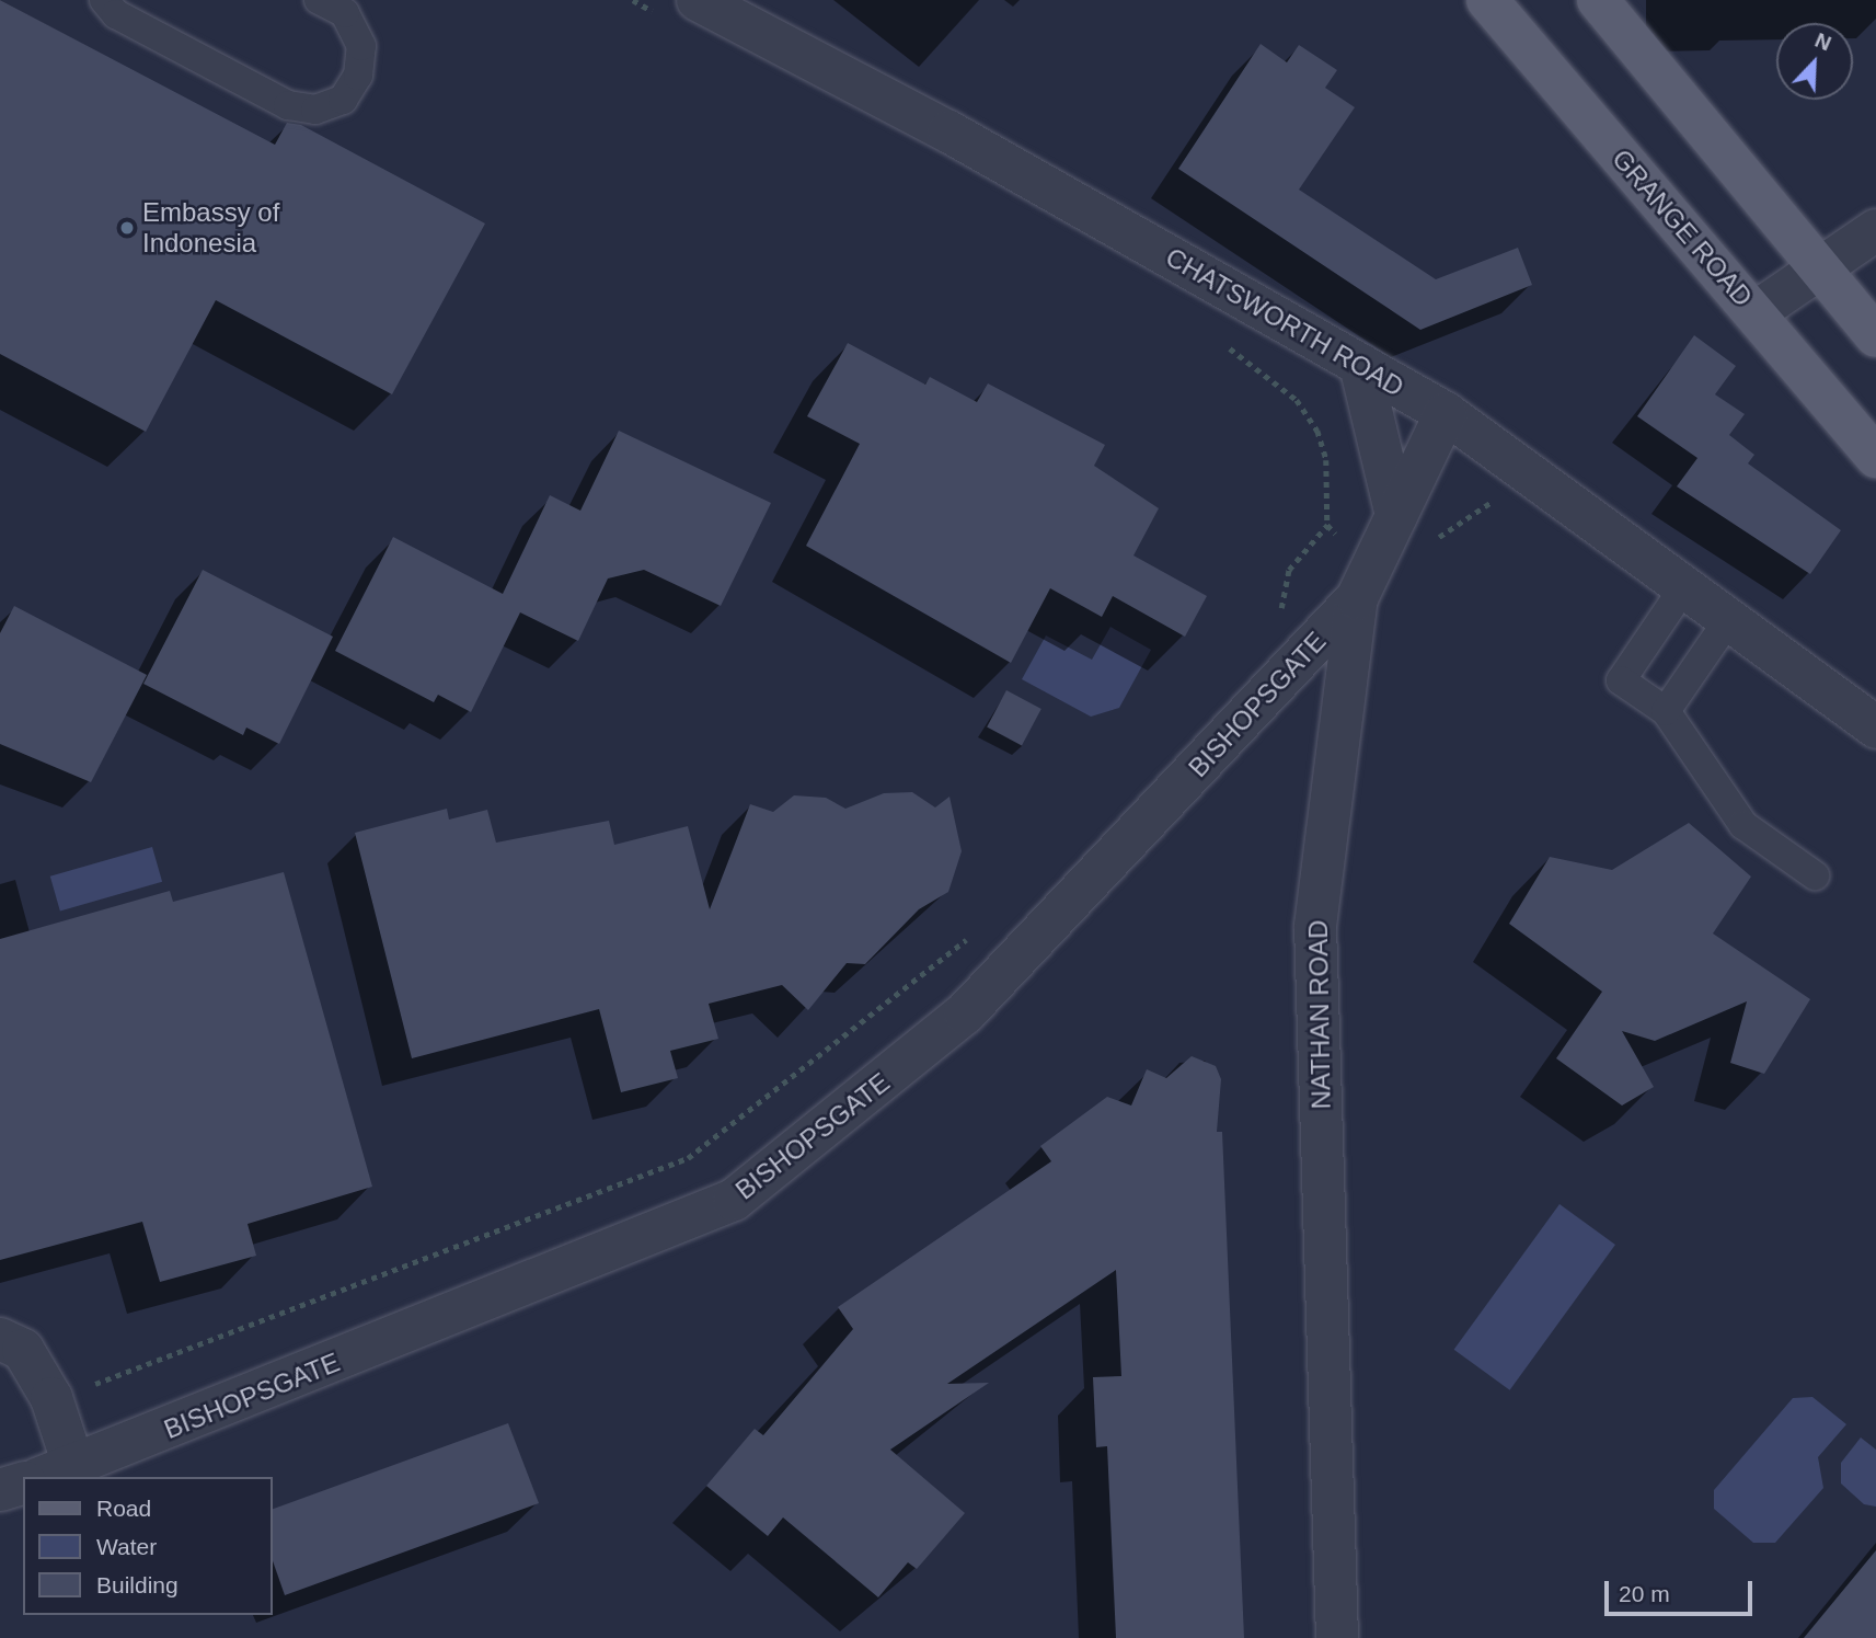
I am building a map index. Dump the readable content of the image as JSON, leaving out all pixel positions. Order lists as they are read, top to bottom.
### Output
{
  "streets": {
    "main road": ["GRANGE ROAD"],
    "street": ["CHATSWORTH ROAD", "BISHOPSGATE", "NATHAN ROAD"]
  },
  "crossings": [
    ["CHATSWORTH ROAD", "NATHAN ROAD"],
    ["BISHOPSGATE", "NATHAN ROAD"]
  ],
  "places": ["Embassy of Indonesia"],
  "legend": ["Road", "Water", "Building"],
  "scale_bar": "20 m",
  "north": "top right"
}
